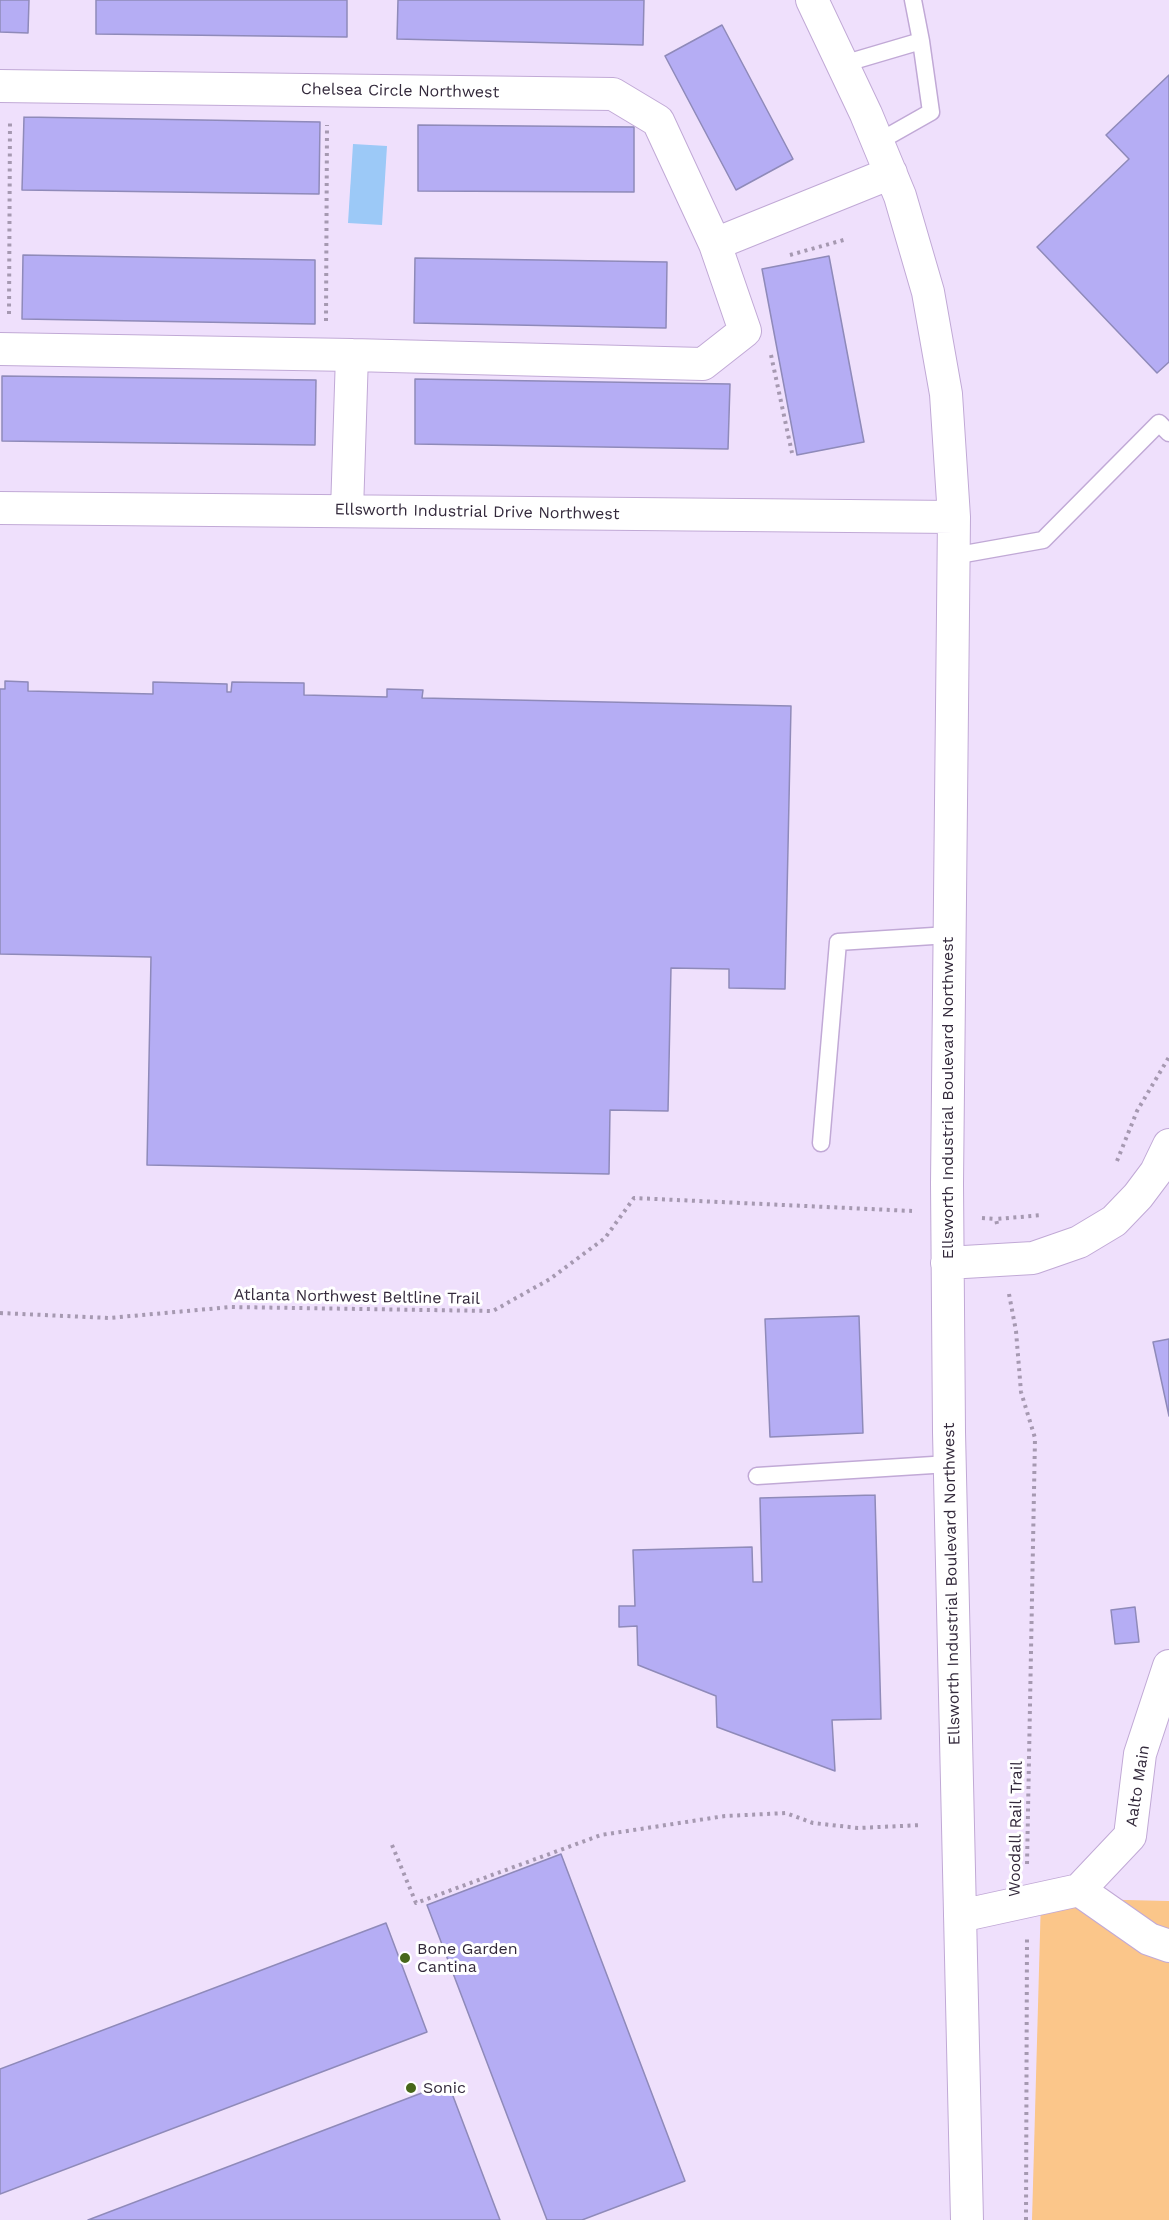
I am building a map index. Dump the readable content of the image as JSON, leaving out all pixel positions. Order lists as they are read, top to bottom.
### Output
{
  "streets": {
    "street": [
      "Chelsea Circle Northwest",
      "Ellsworth Industrial Drive Northwest",
      "Ellsworth Industrial Boulevard Northwest",
      "Aalto Main"
    ],
    "path": ["Atlanta Northwest Beltline Trail", "Woodall Rail Trail"]
  },
  "crossings": [
    ["Ellsworth Industrial Drive Northwest", "Ellsworth Industrial Boulevard Northwest"],
    ["Ellsworth Industrial Boulevard Northwest", "Atlanta Northwest Beltline Trail"]
  ],
  "places": ["Bone Garden Cantina", "Sonic"]
}
